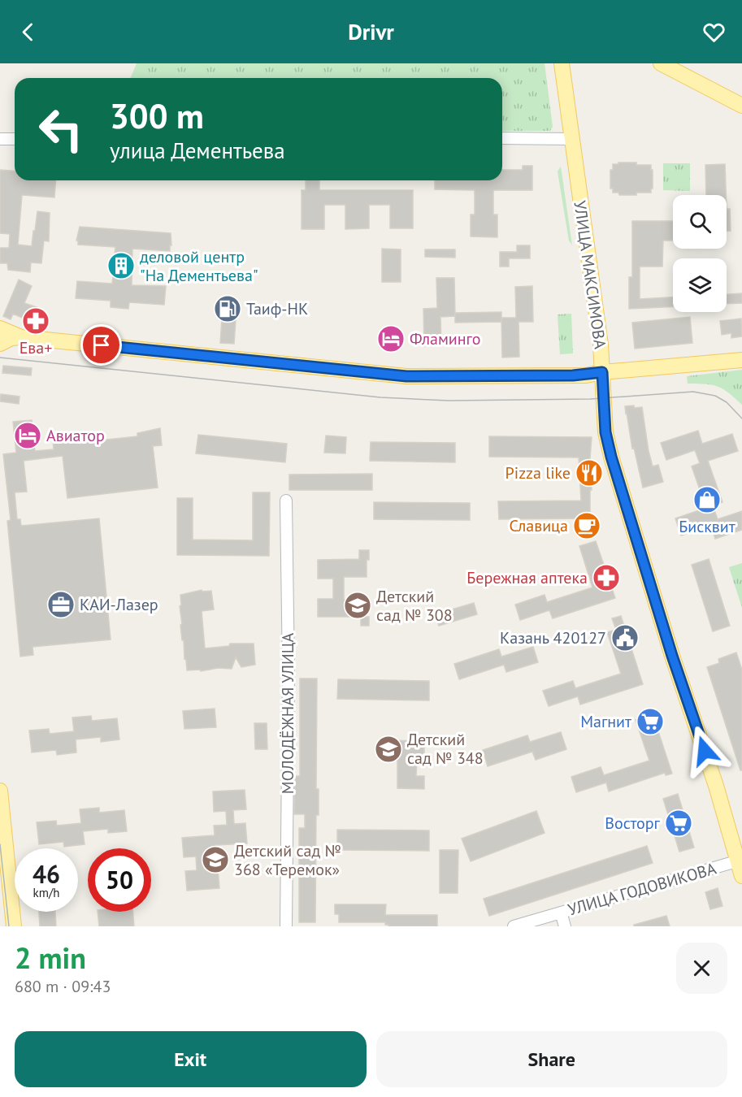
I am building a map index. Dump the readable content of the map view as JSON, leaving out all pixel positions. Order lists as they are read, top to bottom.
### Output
{
  "streets": {
    "main road": ["УЛИЦА МАКСИМОВА"],
    "street": ["МОЛОДЁЖНАЯ УЛИЦА", "УЛИЦА ГОДОВИКОВА"]
  },
  "crossings": [
    ["УЛИЦА МАКСИМОВА", "УЛИЦА ГОДОВИКОВА"]
  ],
  "places": {
    "building": ["деловой центр \"На Дементьева\""],
    "fuel station": ["Таиф-НК"],
    "pharmacy": ["Ева+", "Бережная аптека"],
    "hotel": ["Фламинго", "Авиатор"],
    "restaurant": ["Pizza like"],
    "shop": ["Бисквит"],
    "cafe": ["Славица"],
    "office": ["КАИ-Лазер"],
    "school or university": ["Детский сад № 308", "Детский сад № 348", "Детский сад № 368 «Теремок»"],
    "public building": ["Казань 420127"],
    "supermarket": ["Магнит", "Восторг"]
  },
  "page": {
    "header": "Drivr",
    "turn": ["300 m", "улица Дементьева"],
    "speed": "46 km/h",
    "limit": "50",
    "heading": ["2 min", "680 m · 09:43"],
    "buttons": ["Exit", "Share"]
  }
}
